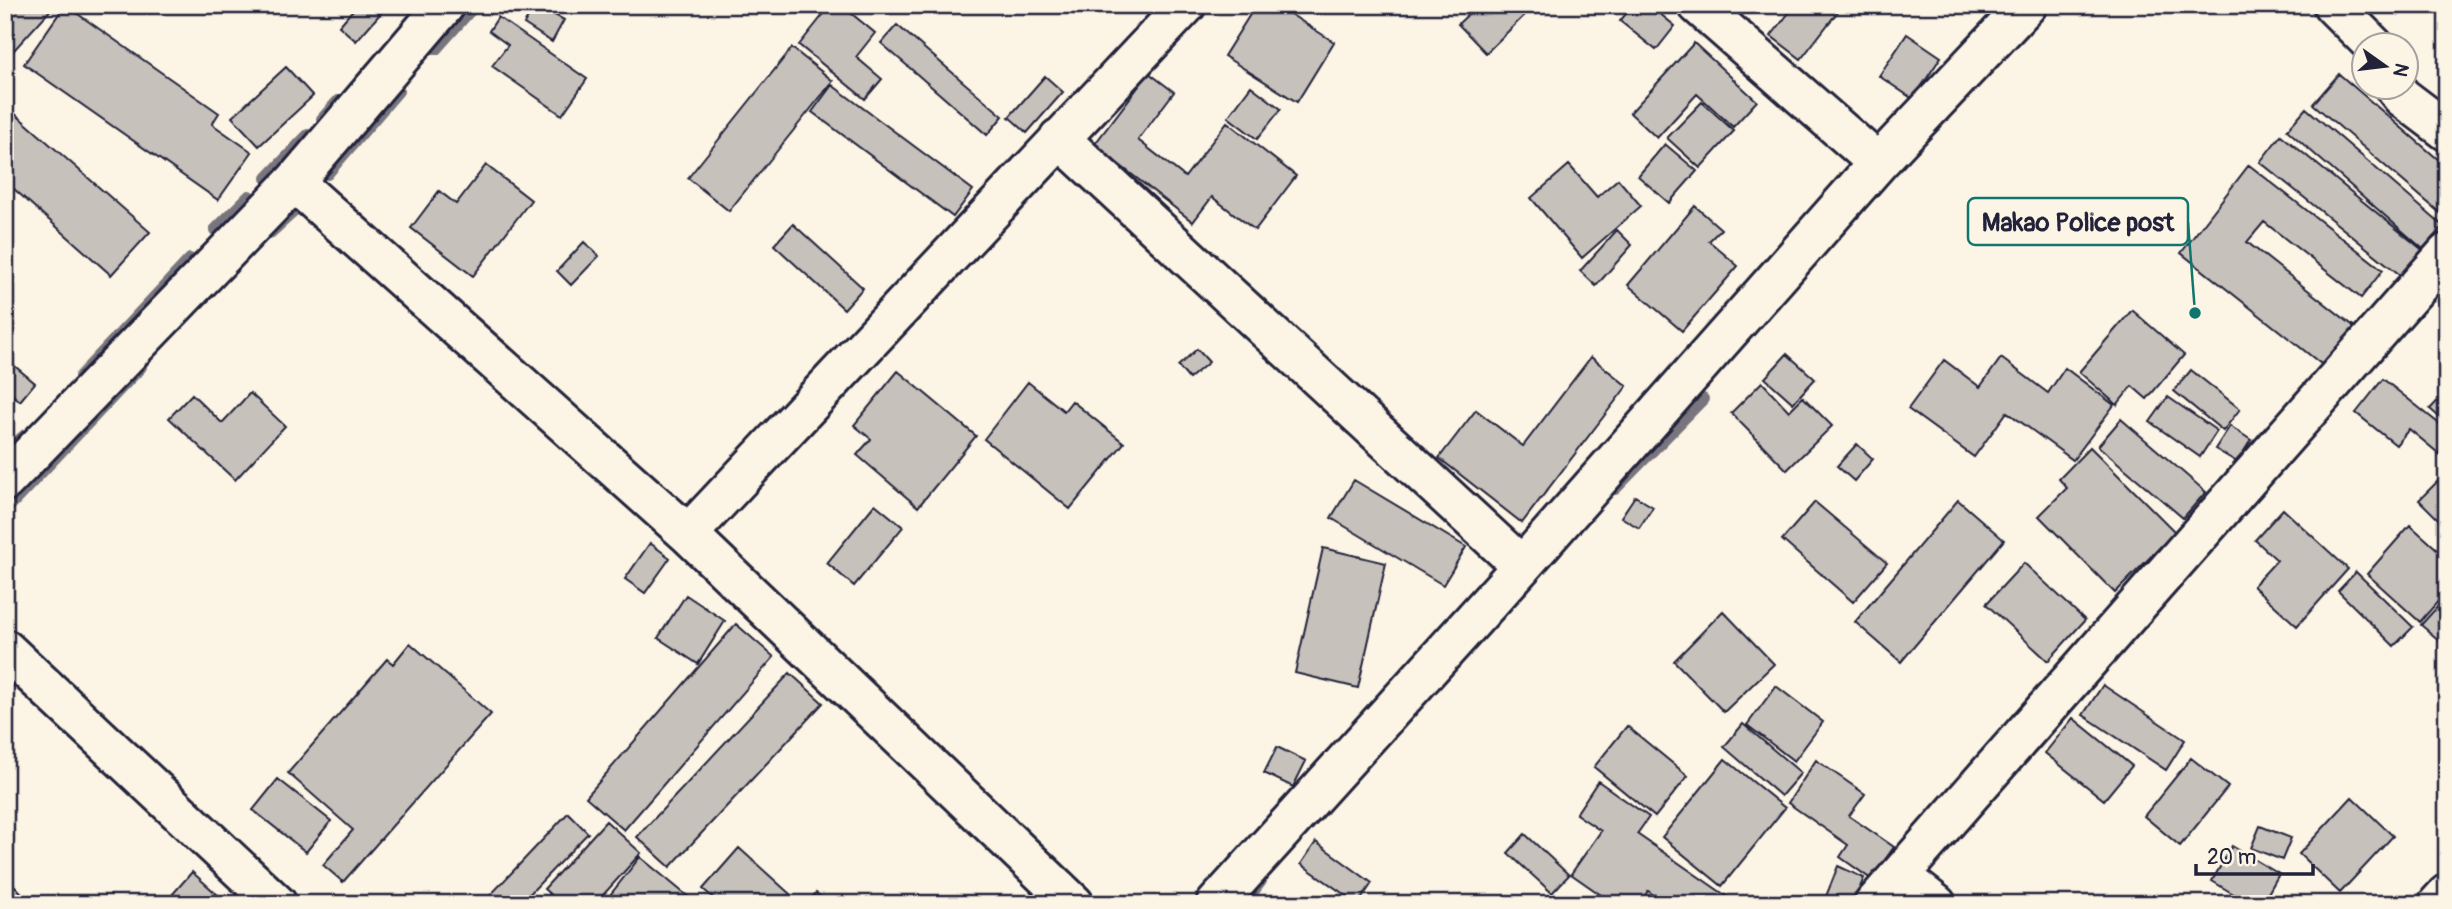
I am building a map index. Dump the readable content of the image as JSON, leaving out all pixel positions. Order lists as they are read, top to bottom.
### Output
{
  "places": ["Makao Police post"],
  "scale_bar": "20 m",
  "north": "right"
}
